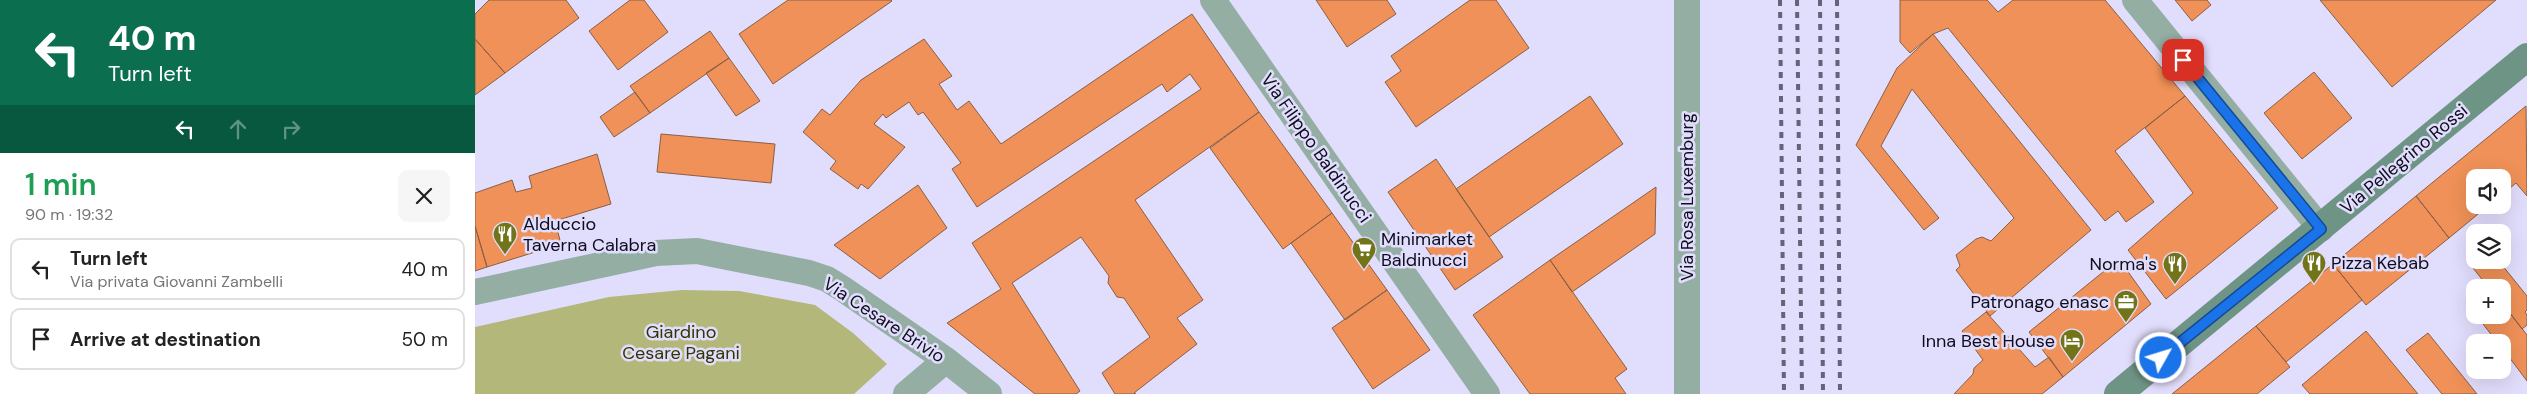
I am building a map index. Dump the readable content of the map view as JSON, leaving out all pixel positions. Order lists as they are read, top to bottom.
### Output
{
  "streets": {
    "main road": ["Via Pellegrino Rossi"],
    "street": ["Via Filippo Baldinucci", "Via Rosa Luxemburg", "Via Cesare Brivio"]
  },
  "parks": ["Giardino Cesare Pagani"],
  "places": {
    "restaurant": ["Alduccio Taverna Calabra", "Pizza Kebab", "Norma's"],
    "supermarket": ["Minimarket Baldinucci"],
    "office": ["Patronago enasc"],
    "hotel": ["Inna Best House"]
  },
  "page": {
    "turn": ["40 m", "Turn left"],
    "heading": ["1 min", "90 m · 19:32"],
    "map_buttons": ["+", "−"],
    "list": [
      {
        "name": "Turn left",
        "note": "Via privata Giovanni Zambelli",
        "value": "40 m"
      },
      {
        "name": "Arrive at destination",
        "value": "50 m"
      }
    ]
  }
}
